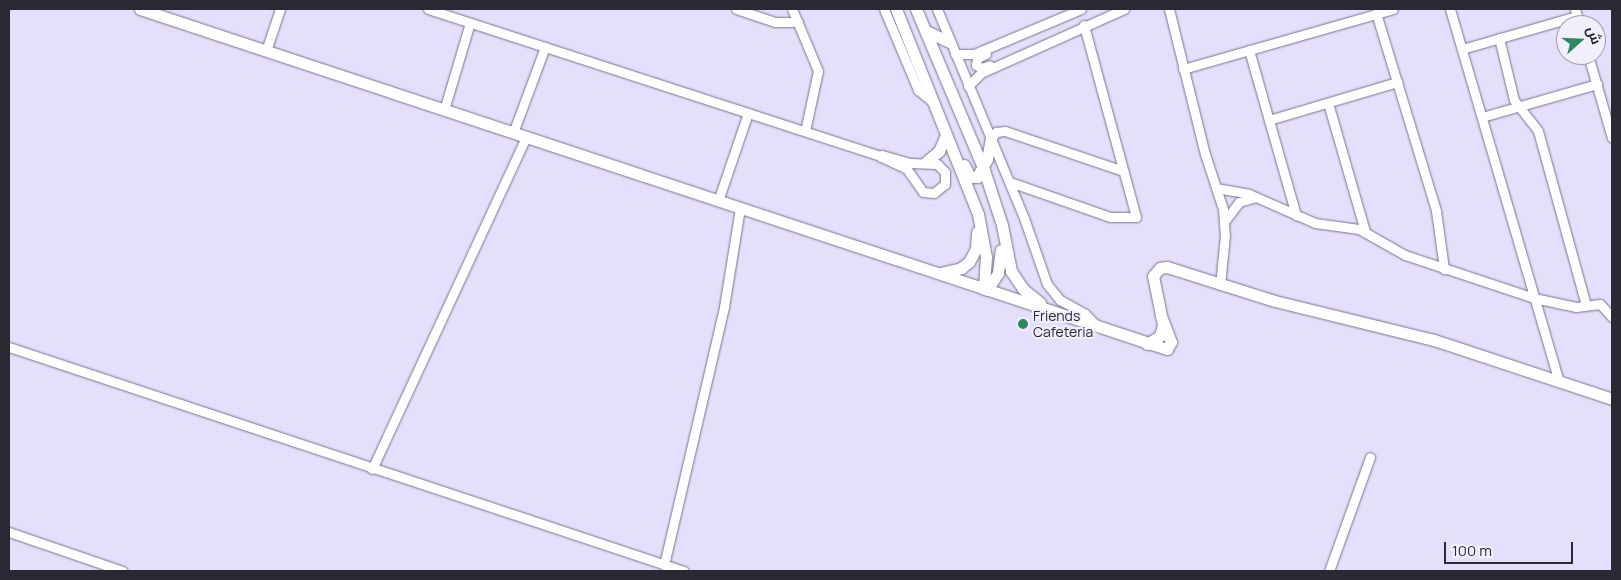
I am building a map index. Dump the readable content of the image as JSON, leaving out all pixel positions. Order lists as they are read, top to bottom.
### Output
{
  "places": ["Friends Cafeteria"],
  "scale_bar": "100 m",
  "north": "right"
}
